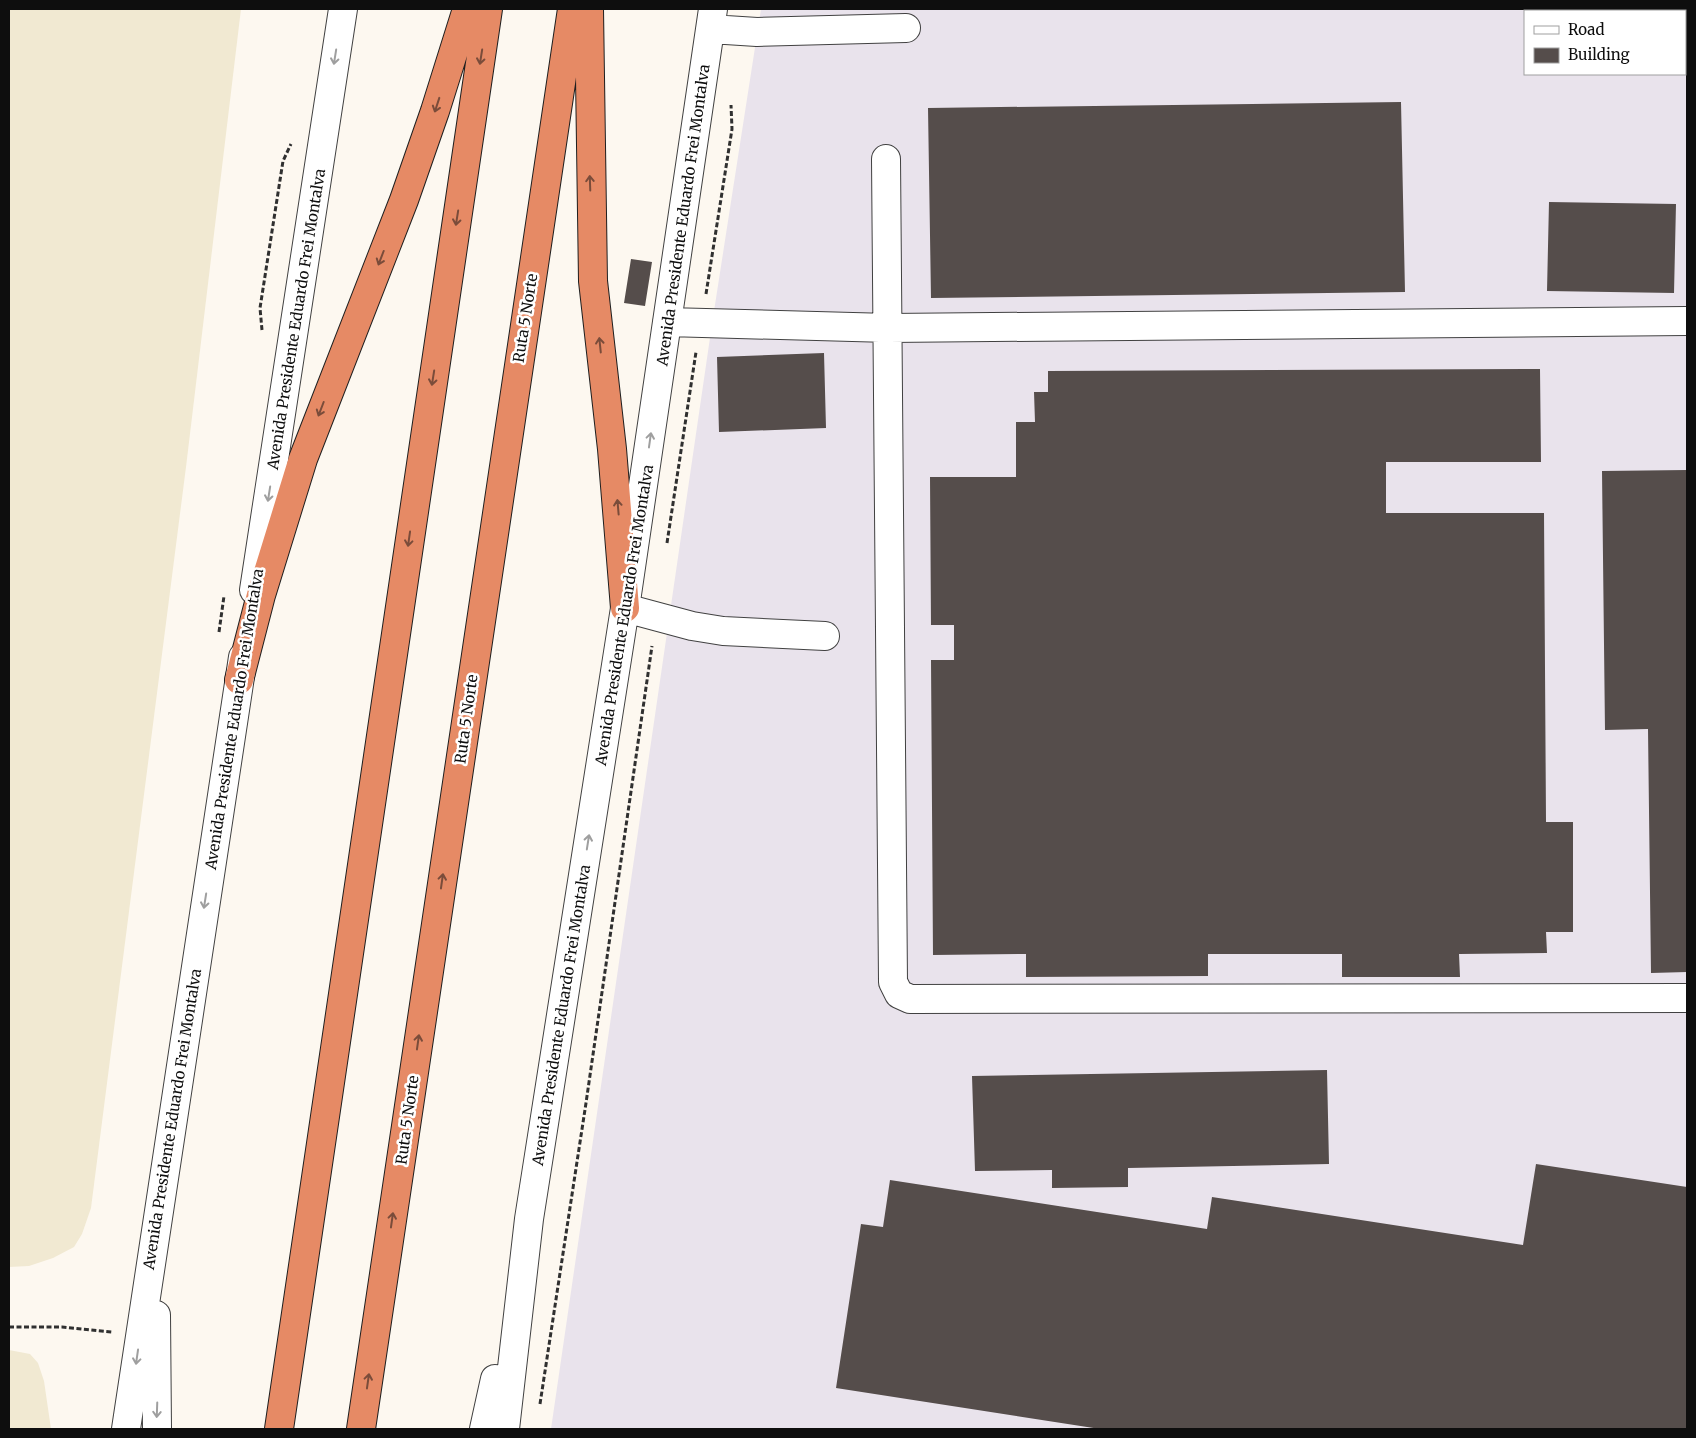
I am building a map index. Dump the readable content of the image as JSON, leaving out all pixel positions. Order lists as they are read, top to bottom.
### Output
{
  "streets": {
    "highway": ["Ruta 5 Norte"],
    "street": ["Avenida Presidente Eduardo Frei Montalva"]
  },
  "legend": ["Road", "Building"]
}
